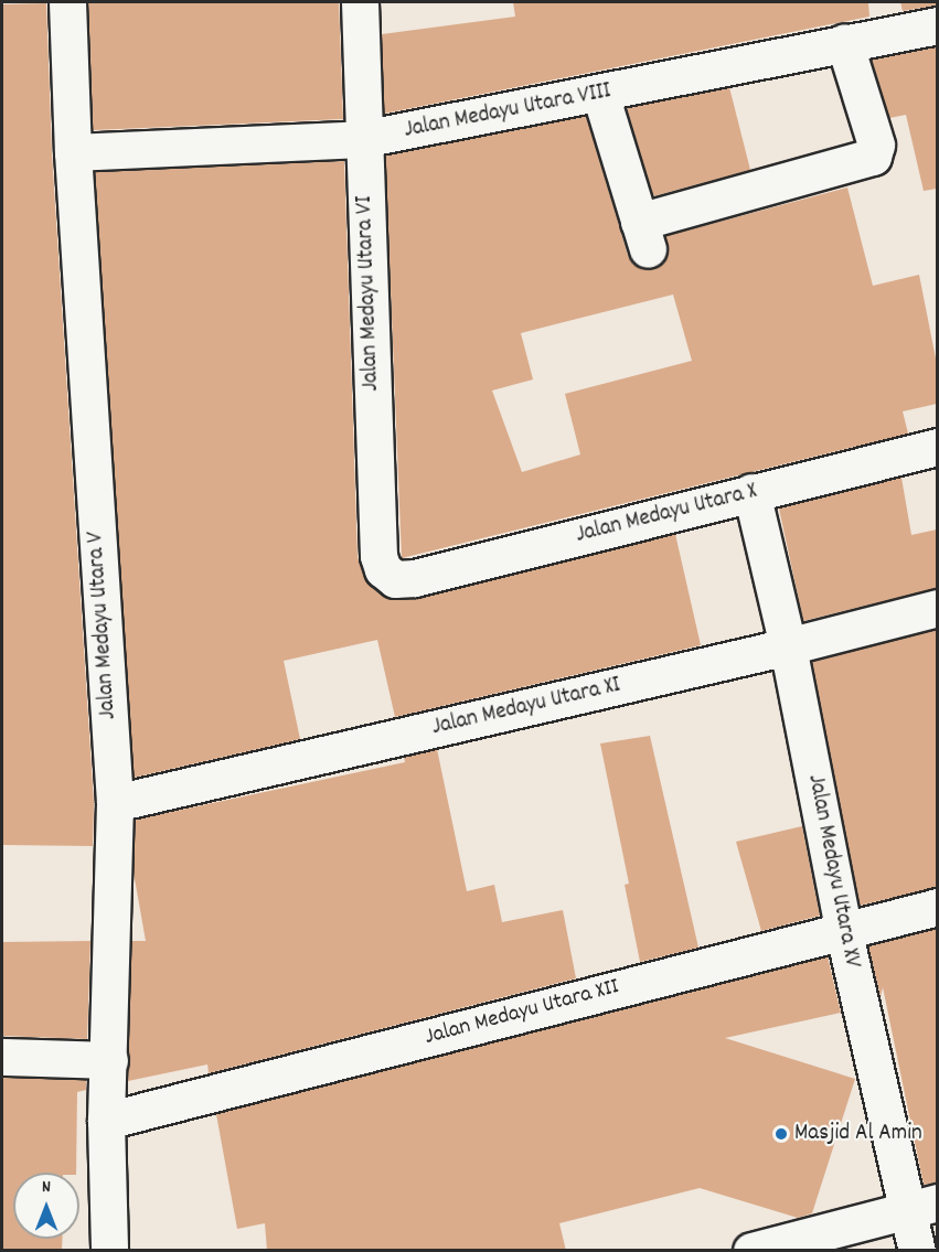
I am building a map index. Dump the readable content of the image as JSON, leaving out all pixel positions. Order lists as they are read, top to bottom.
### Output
{
  "streets": {
    "street": [
      "Jalan Medayu Utara VIII",
      "Jalan Medayu Utara VI",
      "Jalan Medayu Utara X",
      "Jalan Medayu Utara V",
      "Jalan Medayu Utara XI",
      "Jalan Medayu Utara XV",
      "Jalan Medayu Utara XII"
    ]
  },
  "crossings": [
    ["Jalan Medayu Utara VIII", "Jalan Medayu Utara VI"],
    ["Jalan Medayu Utara VIII", "Jalan Medayu Utara V"],
    ["Jalan Medayu Utara VI", "Jalan Medayu Utara X"],
    ["Jalan Medayu Utara X", "Jalan Medayu Utara XV"],
    ["Jalan Medayu Utara V", "Jalan Medayu Utara XI"],
    ["Jalan Medayu Utara V", "Jalan Medayu Utara XII"],
    ["Jalan Medayu Utara XI", "Jalan Medayu Utara XV"],
    ["Jalan Medayu Utara XV", "Jalan Medayu Utara XII"]
  ],
  "places": ["Masjid Al Amin"],
  "north": "top"
}
